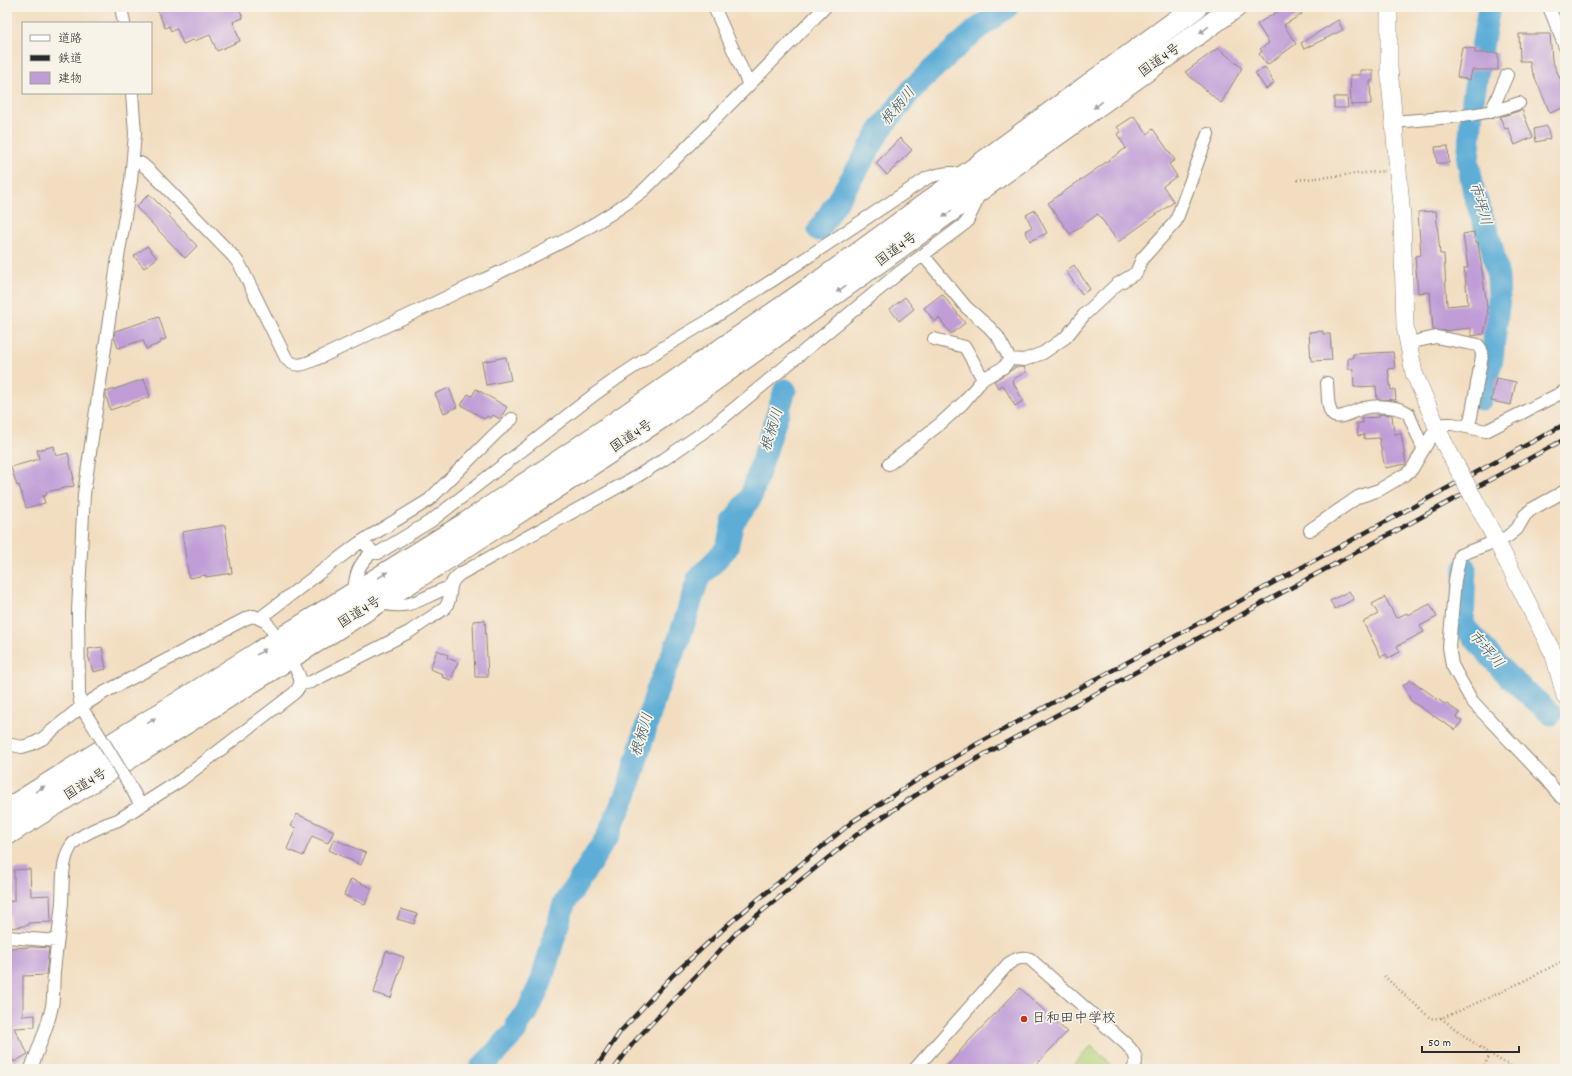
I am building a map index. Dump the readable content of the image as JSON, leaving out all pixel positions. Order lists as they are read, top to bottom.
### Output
{
  "streets": {
    "highway": ["国道4号"]
  },
  "water": ["根柄川", "市坪川"],
  "places": ["日和田中学校"],
  "legend": ["道路", "鉄道", "建物"],
  "scale_bar": "50 m"
}
